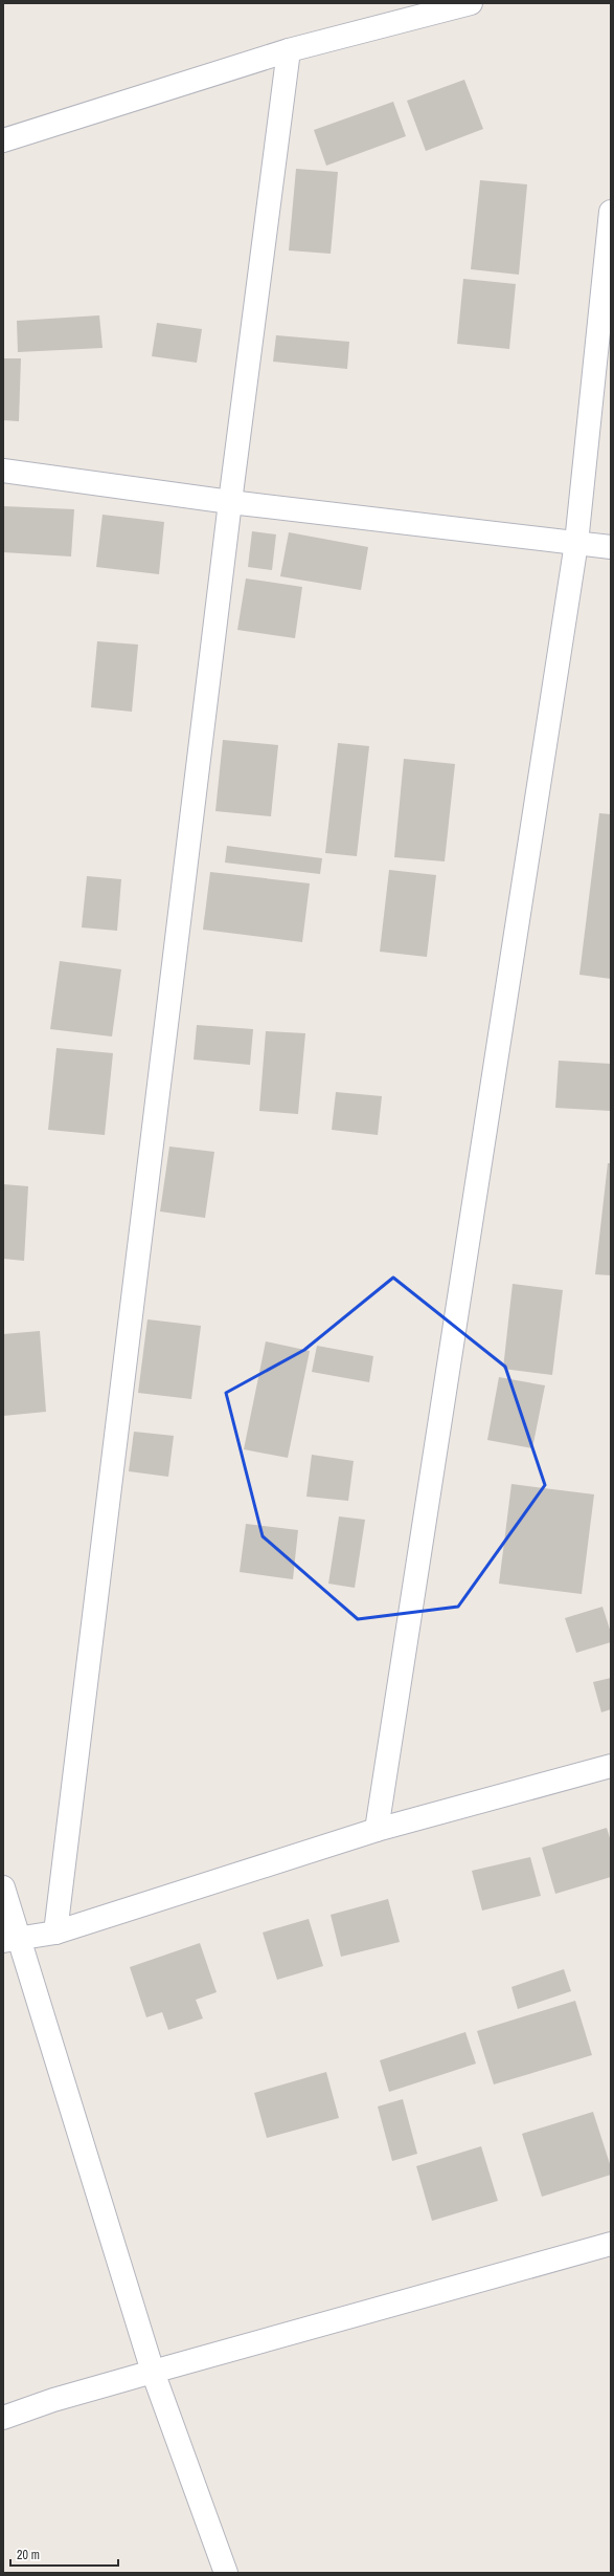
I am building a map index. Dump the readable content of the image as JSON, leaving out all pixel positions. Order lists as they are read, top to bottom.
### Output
{
  "scale_bar": "20 m"
}
